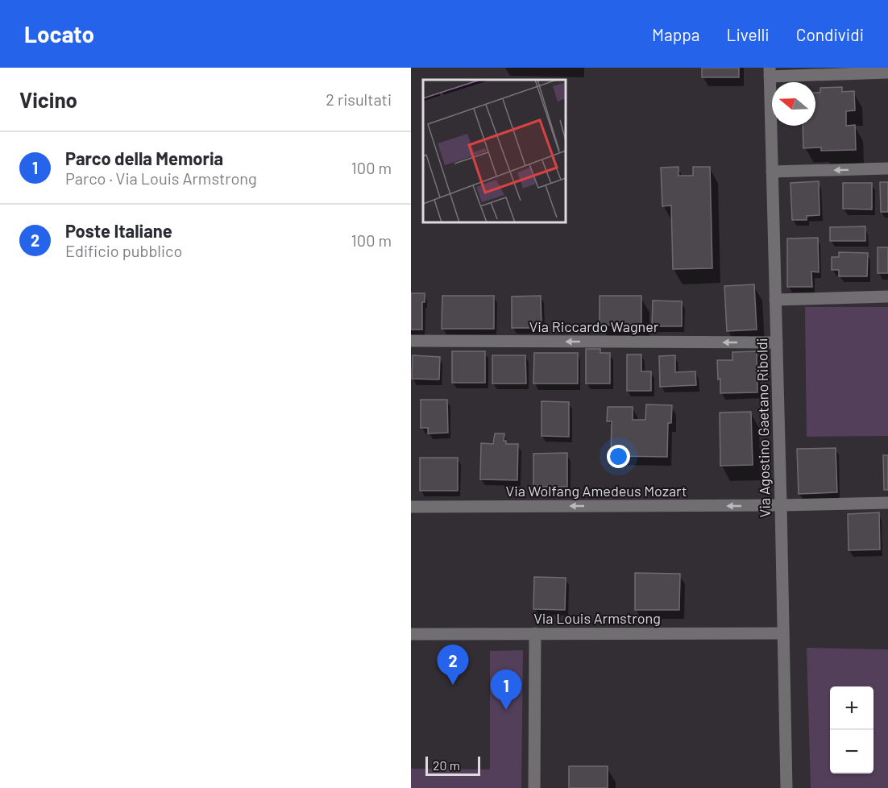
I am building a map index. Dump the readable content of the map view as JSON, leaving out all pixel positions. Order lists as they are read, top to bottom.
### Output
{
  "streets": {
    "street": [
      "Via Riccardo Wagner",
      "Via Agostino Gaetano Riboldi",
      "Via Wolfang Amedeus Mozart",
      "Via Louis Armstrong"
    ]
  },
  "crossings": [
    ["Via Riccardo Wagner", "Via Agostino Gaetano Riboldi"],
    ["Via Agostino Gaetano Riboldi", "Via Wolfang Amedeus Mozart"],
    ["Via Agostino Gaetano Riboldi", "Via Louis Armstrong"]
  ],
  "one_way": ["Via Riccardo Wagner", "Via Wolfang Amedeus Mozart"],
  "scale_bar": "20 m",
  "north": "left",
  "page": {
    "header": "Locato",
    "nav": ["Mappa", "Livelli", "Condividi"],
    "heading": ["Vicino", "2 risultati"],
    "list": [
      {
        "mark": "1",
        "name": "Parco della Memoria",
        "note": "Parco · Via Louis Armstrong",
        "value": "100 m"
      },
      {
        "mark": "2",
        "name": "Poste Italiane",
        "note": "Edificio pubblico",
        "value": "100 m"
      }
    ],
    "pins": ["2", "1"],
    "map_buttons": ["+", "−"],
    "scale": "20 m"
  }
}
